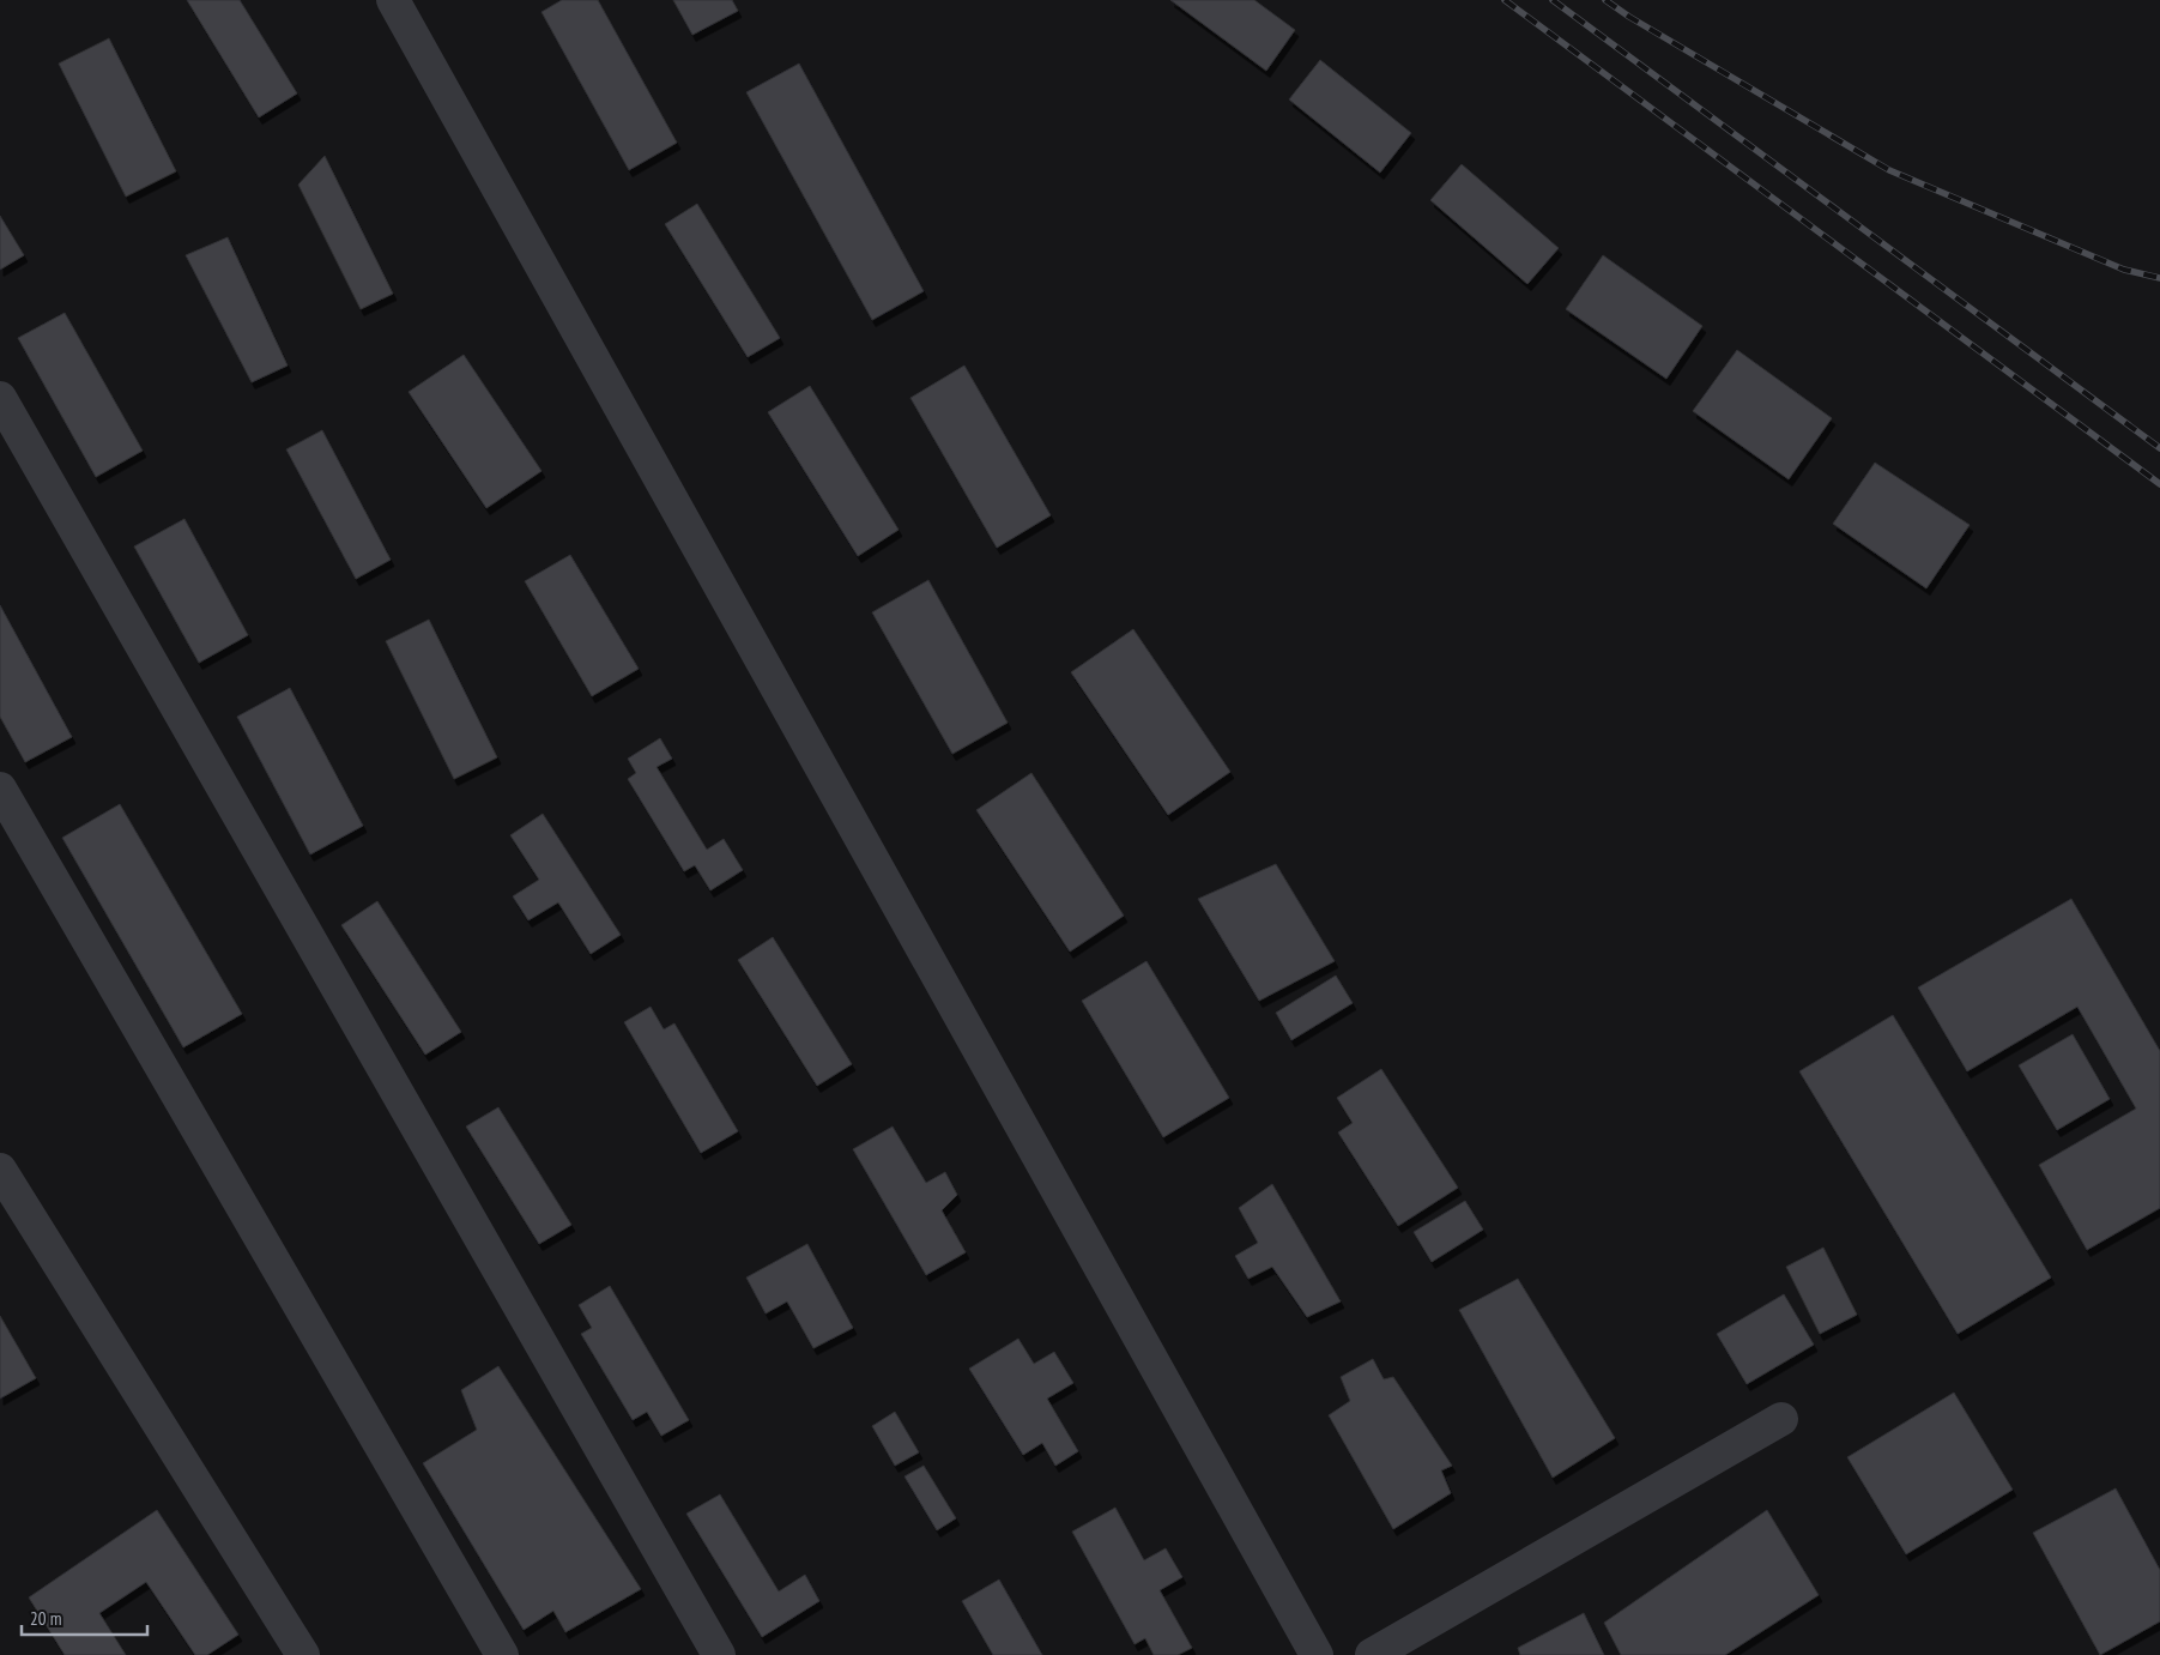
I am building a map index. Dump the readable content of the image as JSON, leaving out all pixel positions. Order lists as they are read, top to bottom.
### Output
{
  "scale_bar": "20 m"
}
